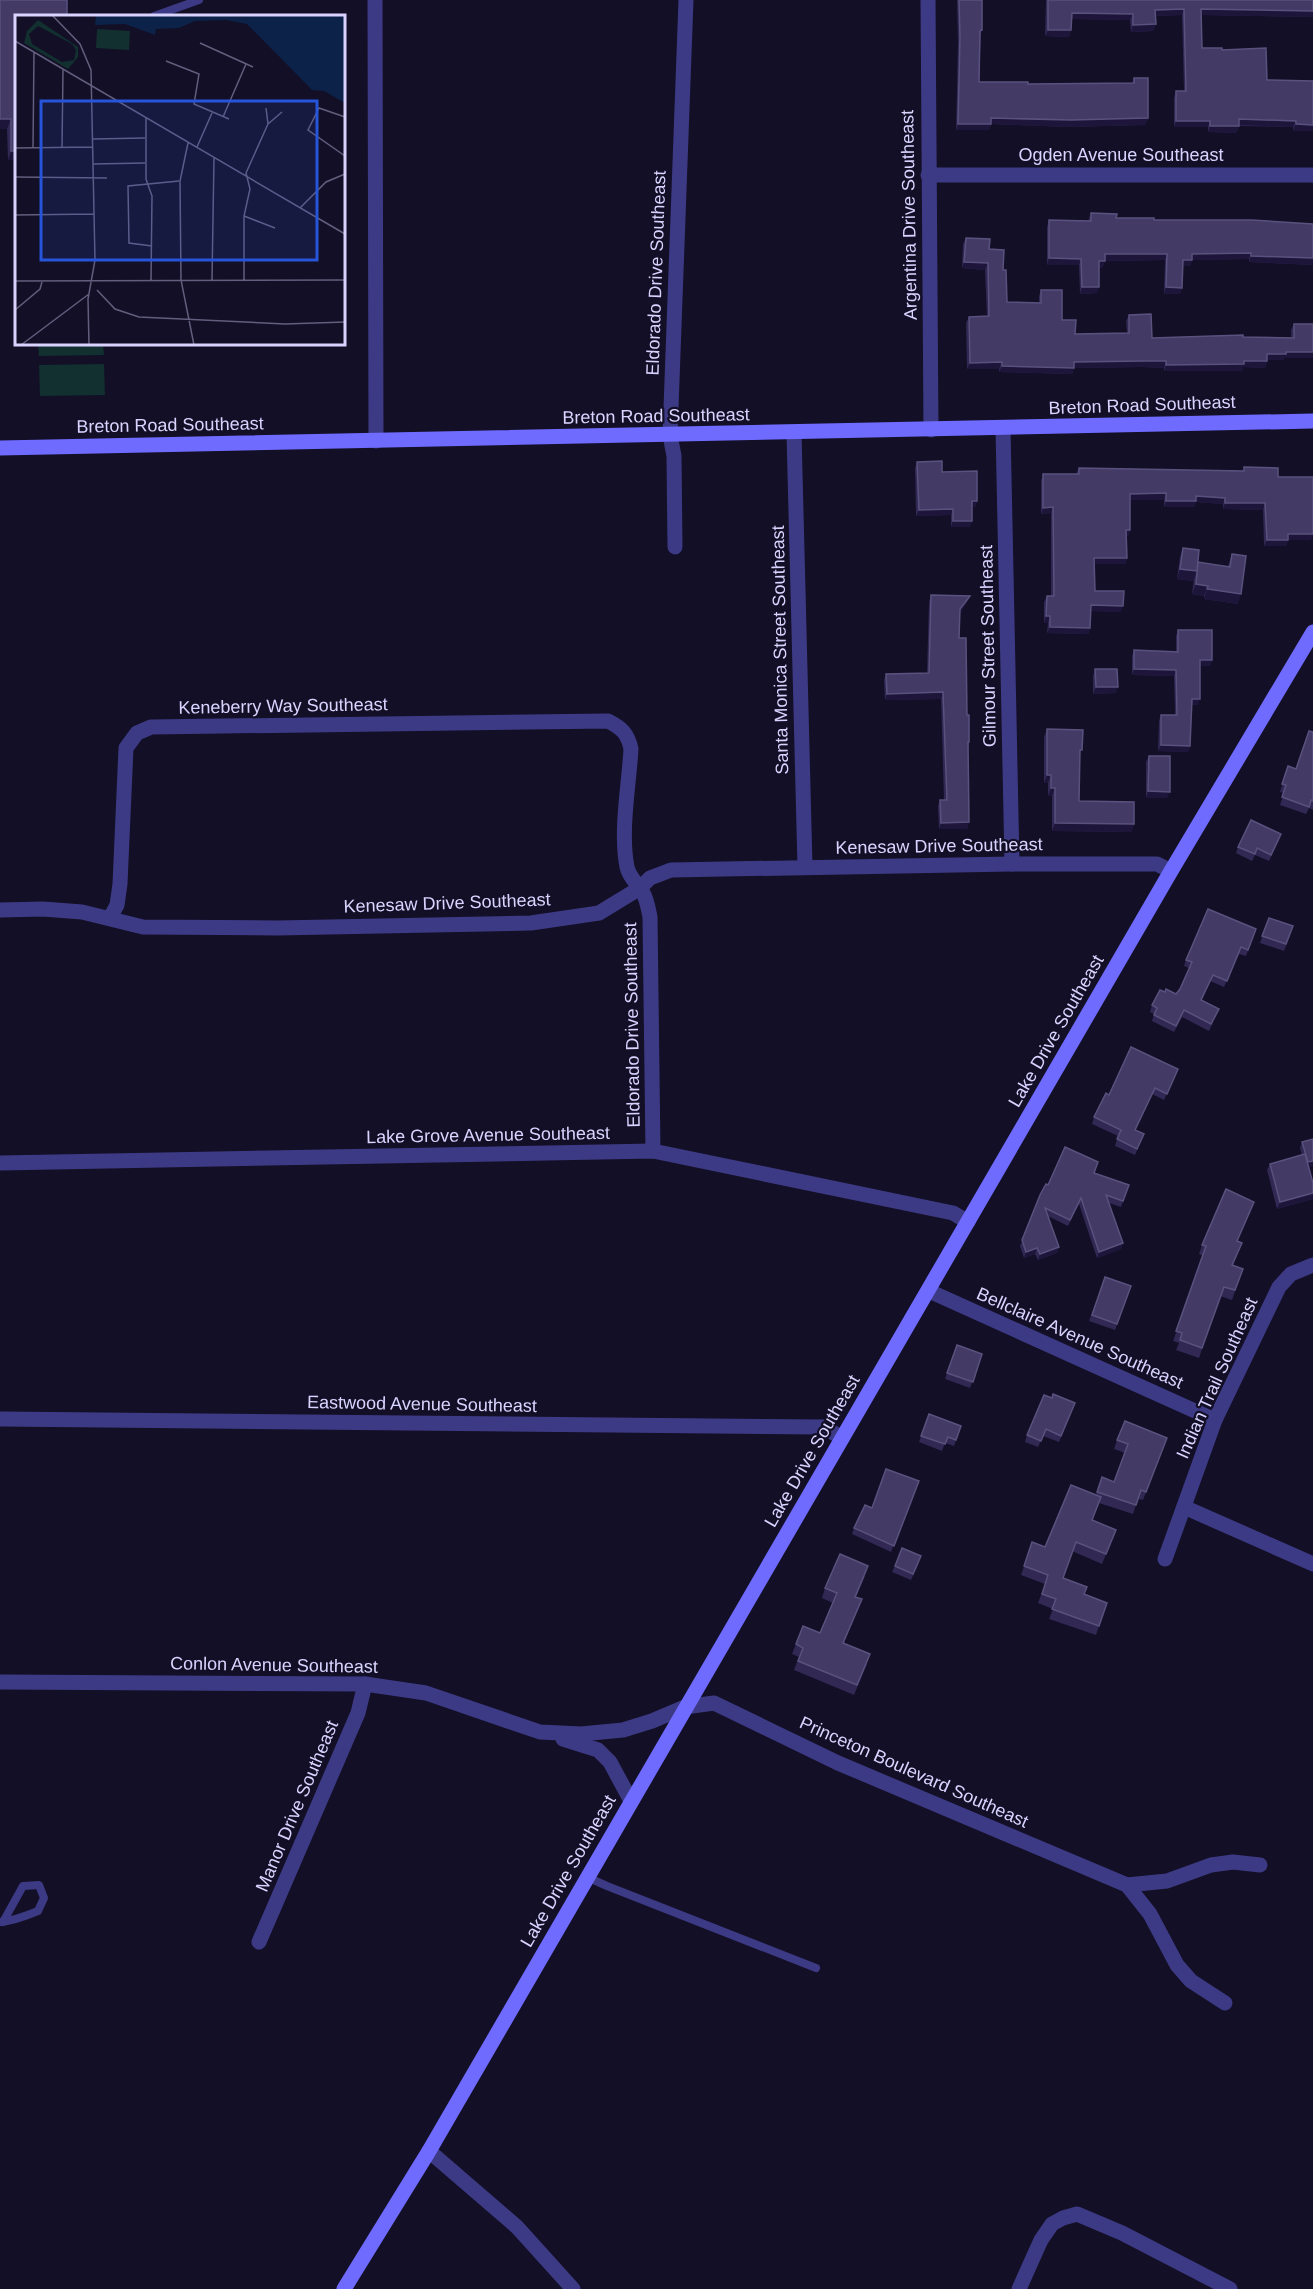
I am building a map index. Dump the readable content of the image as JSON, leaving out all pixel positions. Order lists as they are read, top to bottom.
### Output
{
  "streets": {
    "main road": ["Breton Road Southeast", "Lake Drive Southeast"],
    "street": [
      "Ogden Avenue Southeast",
      "Argentina Drive Southeast",
      "Eldorado Drive Southeast",
      "Gilmour Street Southeast",
      "Santa Monica Street Southeast",
      "Keneberry Way Southeast",
      "Kenesaw Drive Southeast",
      "Lake Grove Avenue Southeast",
      "Bellclaire Avenue Southeast",
      "Indian Trail Southeast",
      "Eastwood Avenue Southeast",
      "Conlon Avenue Southeast",
      "Princeton Boulevard Southeast",
      "Manor Drive Southeast"
    ]
  },
  "crossings": [
    ["Ogden Avenue Southeast", "Argentina Drive Southeast"],
    ["Argentina Drive Southeast", "Breton Road Southeast"],
    ["Eldorado Drive Southeast", "Breton Road Southeast"],
    ["Eldorado Drive Southeast", "Keneberry Way Southeast"],
    ["Eldorado Drive Southeast", "Kenesaw Drive Southeast"],
    ["Eldorado Drive Southeast", "Lake Grove Avenue Southeast"],
    ["Breton Road Southeast", "Gilmour Street Southeast"],
    ["Breton Road Southeast", "Santa Monica Street Southeast"],
    ["Gilmour Street Southeast", "Kenesaw Drive Southeast"],
    ["Santa Monica Street Southeast", "Kenesaw Drive Southeast"],
    ["Keneberry Way Southeast", "Kenesaw Drive Southeast"],
    ["Kenesaw Drive Southeast", "Lake Drive Southeast"],
    ["Lake Drive Southeast", "Lake Grove Avenue Southeast"],
    ["Lake Drive Southeast", "Bellclaire Avenue Southeast"],
    ["Lake Drive Southeast", "Eastwood Avenue Southeast"],
    ["Lake Drive Southeast", "Conlon Avenue Southeast"],
    ["Lake Drive Southeast", "Princeton Boulevard Southeast"],
    ["Bellclaire Avenue Southeast", "Indian Trail Southeast"],
    ["Conlon Avenue Southeast", "Princeton Boulevard Southeast"],
    ["Conlon Avenue Southeast", "Manor Drive Southeast"]
  ]
}
